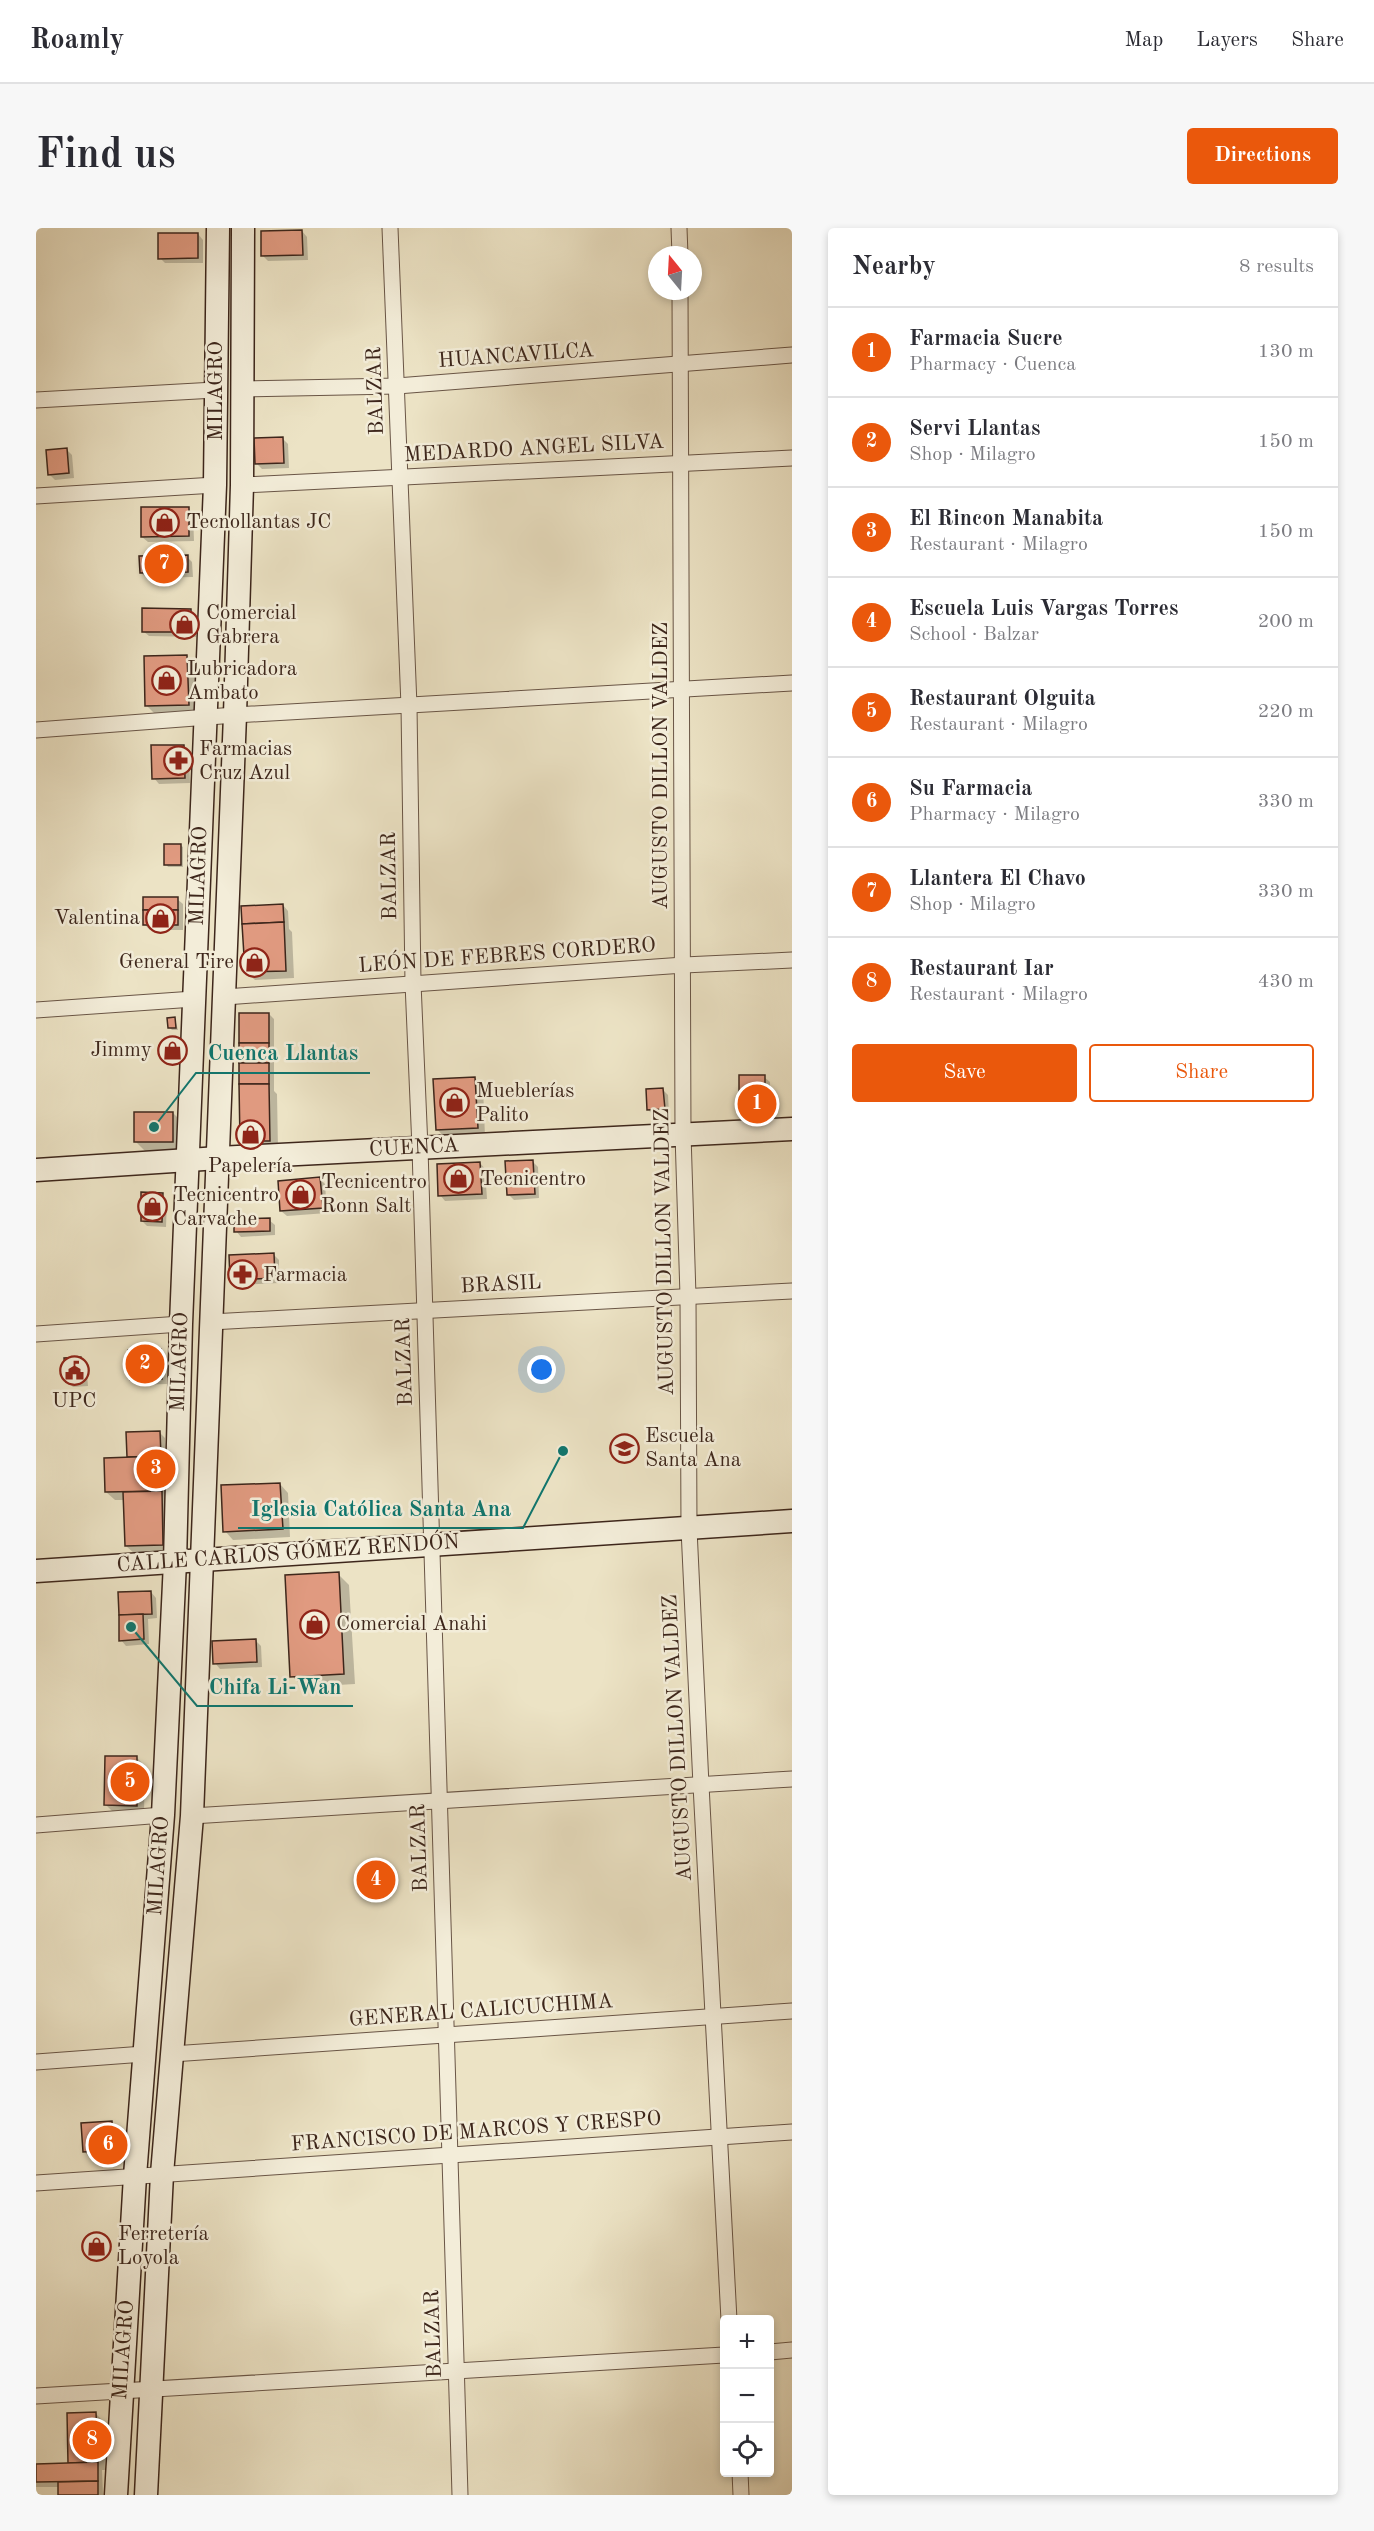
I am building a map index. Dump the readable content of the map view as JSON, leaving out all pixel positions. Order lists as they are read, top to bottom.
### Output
{
  "streets": {
    "main road": ["MILAGRO", "CUENCA", "CALLE CARLOS GÓMEZ RENDÓN"],
    "street": [
      "HUANCAVILCA",
      "BALZAR",
      "MEDARDO ANGEL SILVA",
      "AUGUSTO DILLON VALDEZ",
      "LEÓN DE FEBRES CORDERO",
      "BRASIL",
      "GENERAL CALICUCHIMA",
      "FRANCISCO DE MARCOS Y CRESPO"
    ]
  },
  "crossings": [
    ["HUANCAVILCA", "MILAGRO"],
    ["HUANCAVILCA", "BALZAR"],
    ["HUANCAVILCA", "AUGUSTO DILLON VALDEZ"],
    ["MILAGRO", "MEDARDO ANGEL SILVA"],
    ["MILAGRO", "LEÓN DE FEBRES CORDERO"],
    ["MILAGRO", "CUENCA"],
    ["MILAGRO", "BRASIL"],
    ["MILAGRO", "CALLE CARLOS GÓMEZ RENDÓN"],
    ["MILAGRO", "GENERAL CALICUCHIMA"],
    ["MILAGRO", "FRANCISCO DE MARCOS Y CRESPO"],
    ["BALZAR", "MEDARDO ANGEL SILVA"],
    ["BALZAR", "LEÓN DE FEBRES CORDERO"],
    ["BALZAR", "CUENCA"],
    ["BALZAR", "BRASIL"],
    ["BALZAR", "CALLE CARLOS GÓMEZ RENDÓN"],
    ["BALZAR", "GENERAL CALICUCHIMA"],
    ["BALZAR", "FRANCISCO DE MARCOS Y CRESPO"],
    ["MEDARDO ANGEL SILVA", "AUGUSTO DILLON VALDEZ"],
    ["AUGUSTO DILLON VALDEZ", "LEÓN DE FEBRES CORDERO"],
    ["AUGUSTO DILLON VALDEZ", "CUENCA"],
    ["AUGUSTO DILLON VALDEZ", "BRASIL"],
    ["AUGUSTO DILLON VALDEZ", "CALLE CARLOS GÓMEZ RENDÓN"],
    ["AUGUSTO DILLON VALDEZ", "GENERAL CALICUCHIMA"],
    ["AUGUSTO DILLON VALDEZ", "FRANCISCO DE MARCOS Y CRESPO"]
  ],
  "places": {
    "shop": [
      "Tecnollantas JC",
      "Comercial Gabrera",
      "Lubricadora Ambato",
      "Valentina",
      "General Tire",
      "Jimmy",
      "Mueblerías Palito",
      "Papelería",
      "Tecnicentro",
      "Tecnicentro Ronn Salt",
      "Tecnicentro Carvache",
      "Comercial Anahi",
      "Ferretería Loyola"
    ],
    "pharmacy": ["Farmacias Cruz Azul", "Farmacia"],
    "other": ["Cuenca Llantas", "Iglesia Católica Santa Ana", "Chifa Li-Wan"],
    "public building": ["UPC"],
    "school or university": ["Escuela Santa Ana"]
  },
  "north": "top",
  "page": {
    "header": "Roamly",
    "nav": ["Map", "Layers", "Share"],
    "buttons": [
      "Directions",
      ["Save", "Share"]
    ],
    "title": "Find us",
    "heading": ["Nearby", "8 results"],
    "list": [
      {
        "mark": "1",
        "name": "Farmacia Sucre",
        "note": "Pharmacy · Cuenca",
        "value": "130 m"
      },
      {
        "mark": "2",
        "name": "Servi Llantas",
        "note": "Shop · Milagro",
        "value": "150 m"
      },
      {
        "mark": "3",
        "name": "El Rincon Manabita",
        "note": "Restaurant · Milagro",
        "value": "150 m"
      },
      {
        "mark": "4",
        "name": "Escuela Luis Vargas Torres",
        "note": "School · Balzar",
        "value": "200 m"
      },
      {
        "mark": "5",
        "name": "Restaurant Olguita",
        "note": "Restaurant · Milagro",
        "value": "220 m"
      },
      {
        "mark": "6",
        "name": "Su Farmacia",
        "note": "Pharmacy · Milagro",
        "value": "330 m"
      },
      {
        "mark": "7",
        "name": "Llantera El Chavo",
        "note": "Shop · Milagro",
        "value": "330 m"
      },
      {
        "mark": "8",
        "name": "Restaurant Iar",
        "note": "Restaurant · Milagro",
        "value": "430 m"
      }
    ],
    "pins": [
      "7",
      "1",
      "2",
      "3",
      "5",
      "4",
      "6",
      "8"
    ],
    "map_buttons": ["+", "−"]
  }
}
